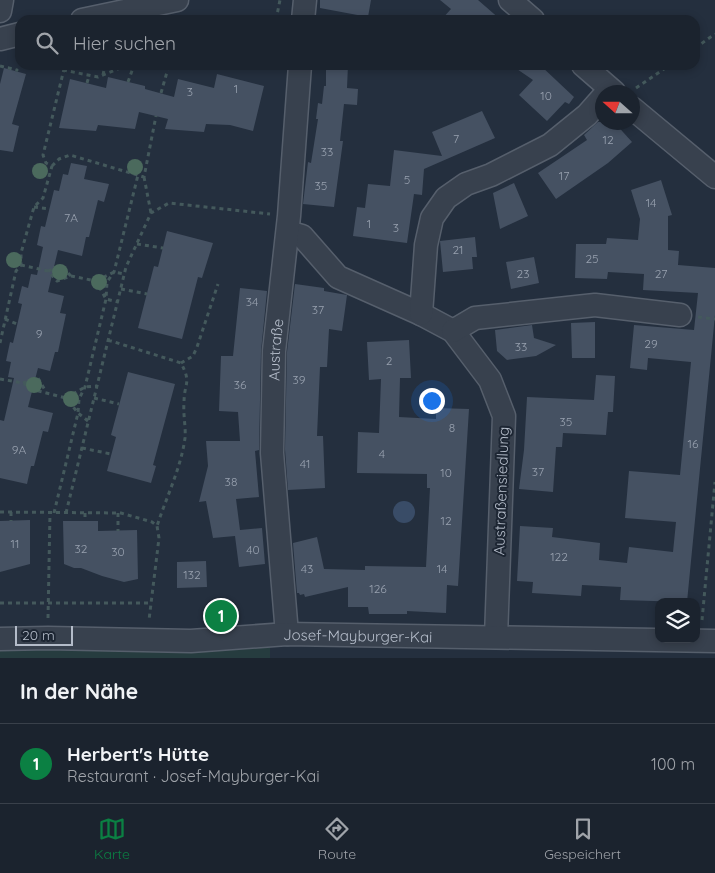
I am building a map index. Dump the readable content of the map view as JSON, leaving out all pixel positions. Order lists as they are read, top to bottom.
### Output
{
  "streets": {
    "street": ["Austraße", "Austraßensiedlung", "Josef-Mayburger-Kai"]
  },
  "crossings": [
    ["Austraße", "Austraßensiedlung"],
    ["Austraße", "Josef-Mayburger-Kai"],
    ["Austraßensiedlung", "Josef-Mayburger-Kai"]
  ],
  "house_numbers": [
    "1",
    "3",
    "10",
    "7",
    "12",
    "33",
    "17",
    "5",
    "35",
    "14",
    "7A",
    "1",
    "3",
    "21",
    "25",
    "23",
    "27",
    "34",
    "37",
    "9",
    "29",
    "33",
    "2",
    "39",
    "36",
    "35",
    "8",
    "16",
    "9A",
    "4",
    "41",
    "37",
    "10",
    "38",
    "12",
    "11",
    "32",
    "40",
    "30",
    "122",
    "43",
    "14",
    "132",
    "126"
  ],
  "scale_bar": "20 m",
  "north": "left",
  "page": {
    "search": "Hier suchen",
    "pins": "1",
    "scale": "20 m",
    "heading": "In der Nähe",
    "list": [
      {
        "mark": "1",
        "name": "Herbert's Hütte",
        "note": "Restaurant · Josef-Mayburger-Kai",
        "value": "100 m"
      }
    ],
    "nav": ["Karte", "Route", "Gespeichert"]
  }
}
